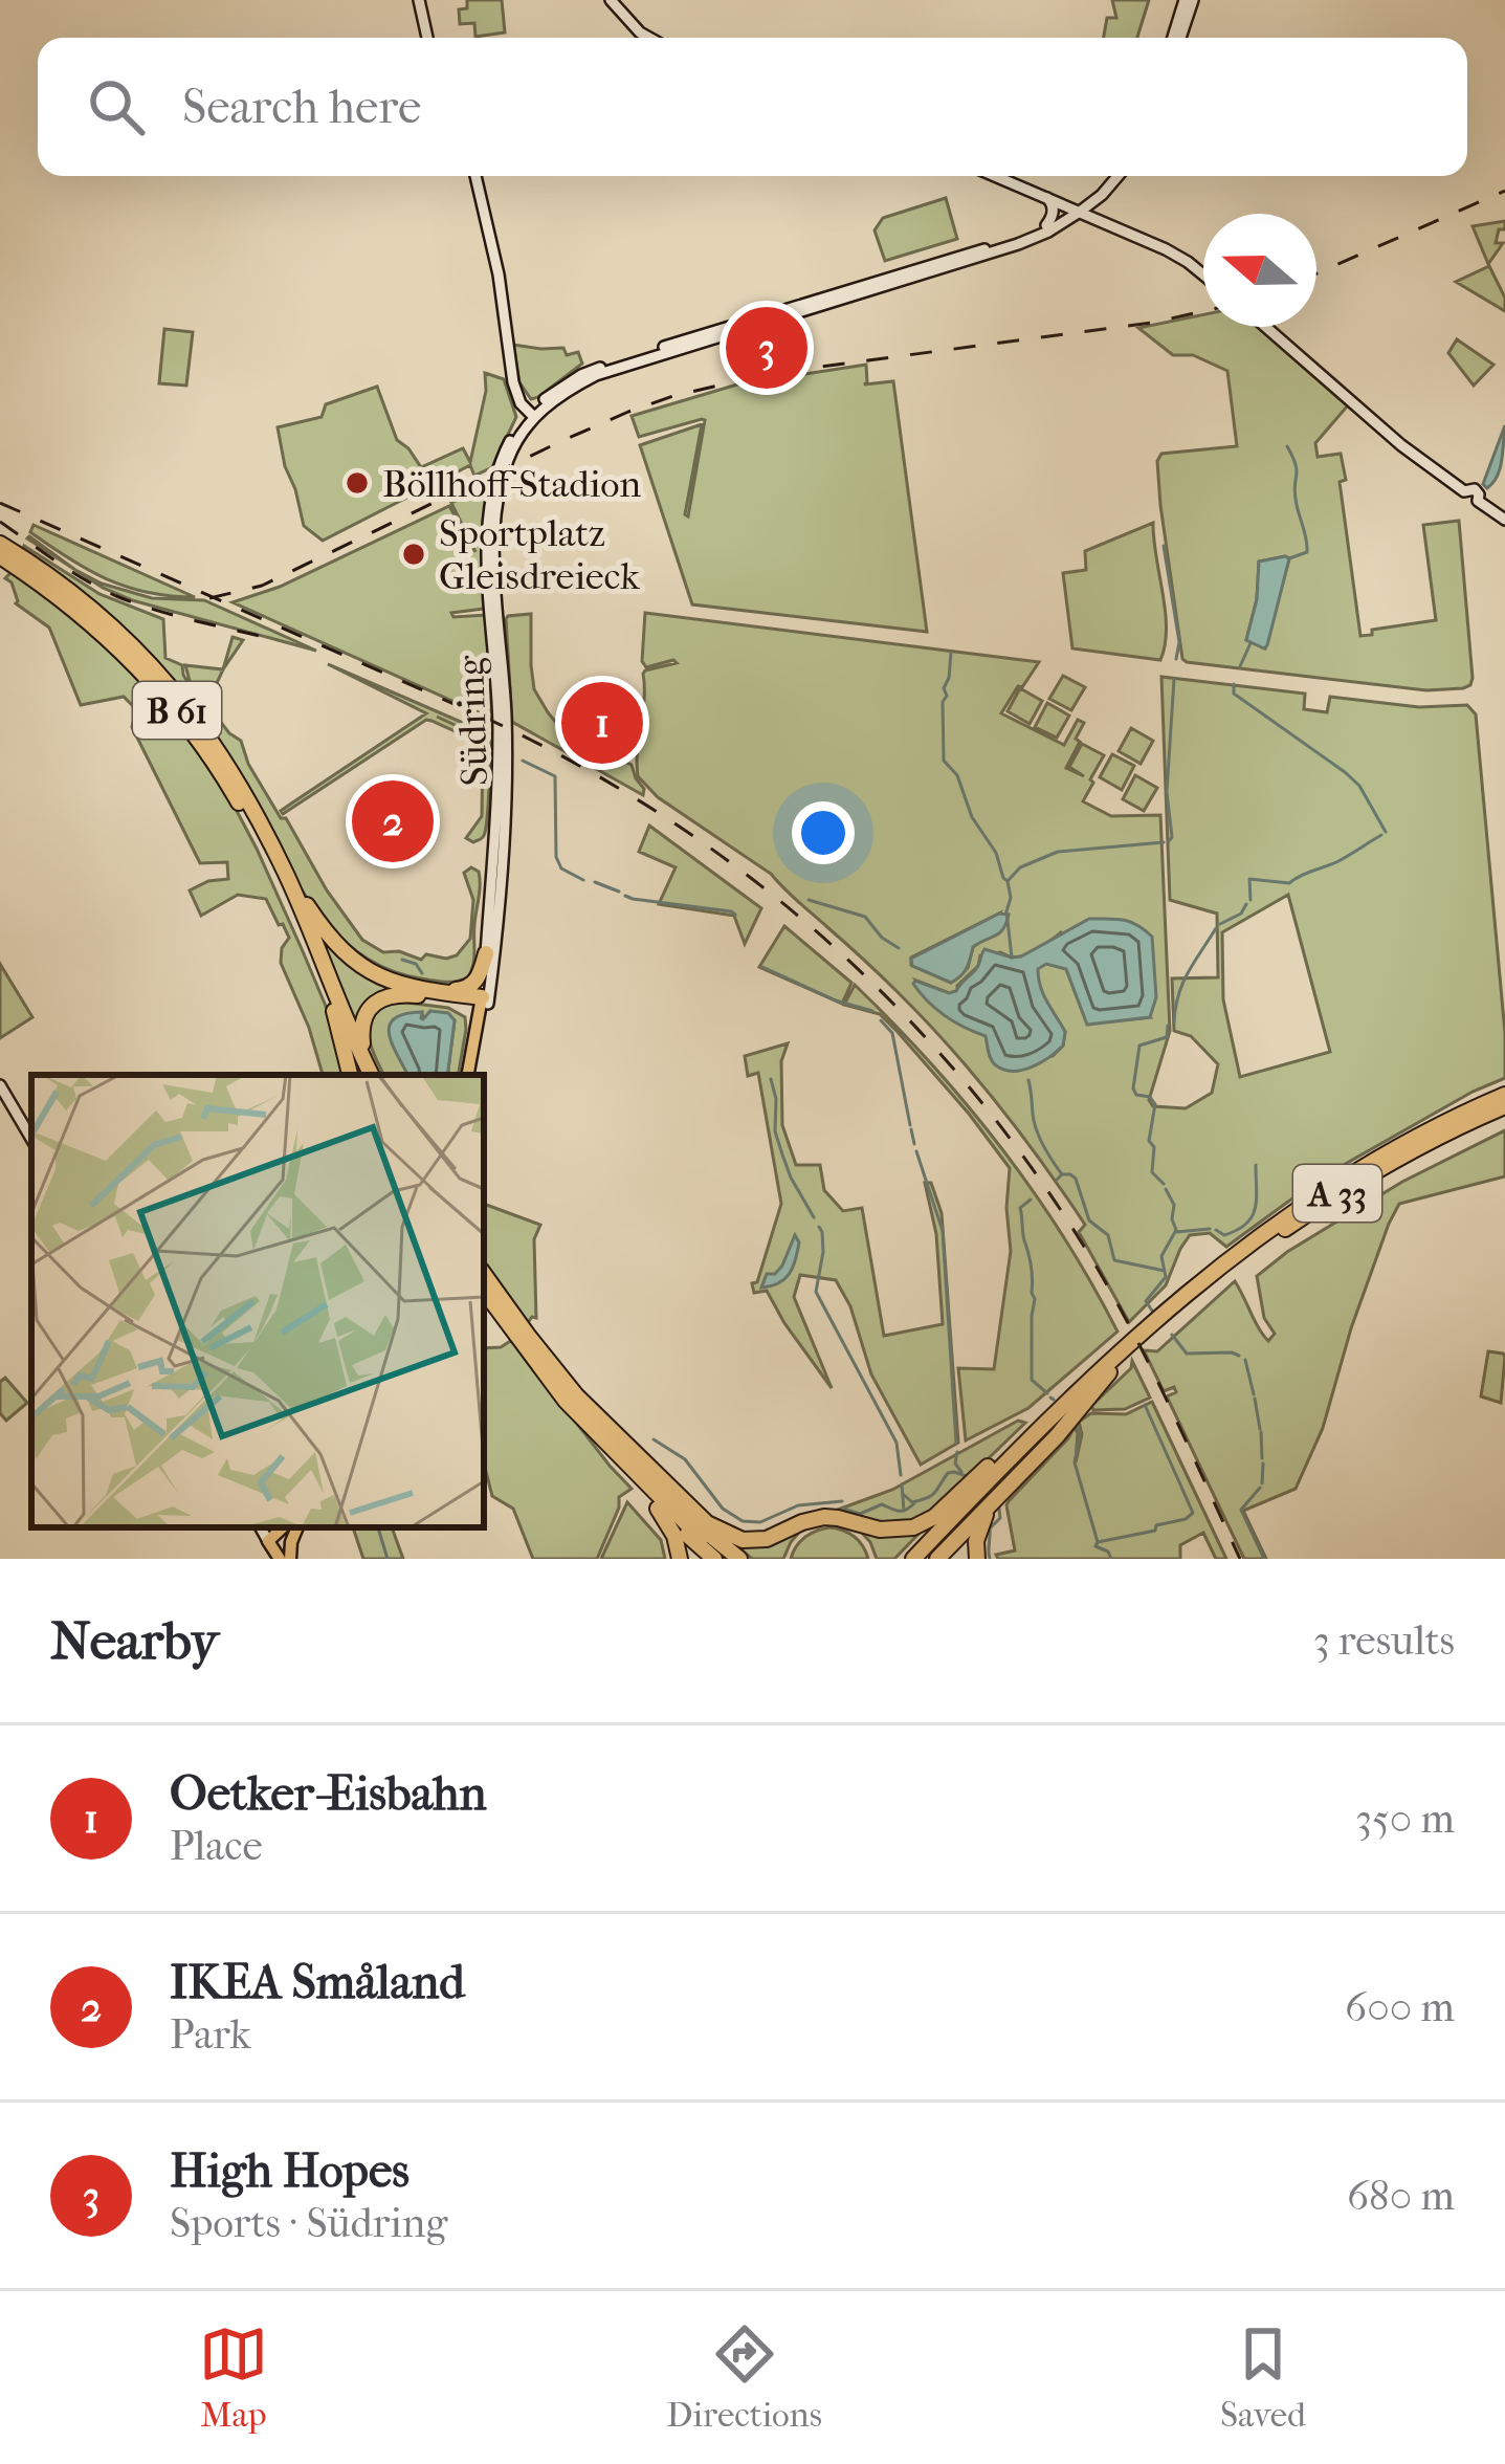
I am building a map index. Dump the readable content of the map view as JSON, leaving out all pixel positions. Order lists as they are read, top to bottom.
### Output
{
  "streets": {
    "highway": ["B 61", "A 33"],
    "main road": ["Südring"]
  },
  "crossings": [
    ["B 61", "Südring"]
  ],
  "places": ["Böllhoff-Stadion", "Sportplatz Gleisdreieck"],
  "north": "left",
  "page": {
    "search": "Search here",
    "pins": ["3", "1", "2"],
    "heading": ["Nearby", "3 results"],
    "list": [
      {
        "mark": "1",
        "name": "Oetker-Eisbahn",
        "note": "Place",
        "value": "350 m"
      },
      {
        "mark": "2",
        "name": "IKEA Småland",
        "note": "Park",
        "value": "600 m"
      },
      {
        "mark": "3",
        "name": "High Hopes",
        "note": "Sports · Südring",
        "value": "680 m"
      }
    ],
    "nav": ["Map", "Directions", "Saved"]
  }
}
